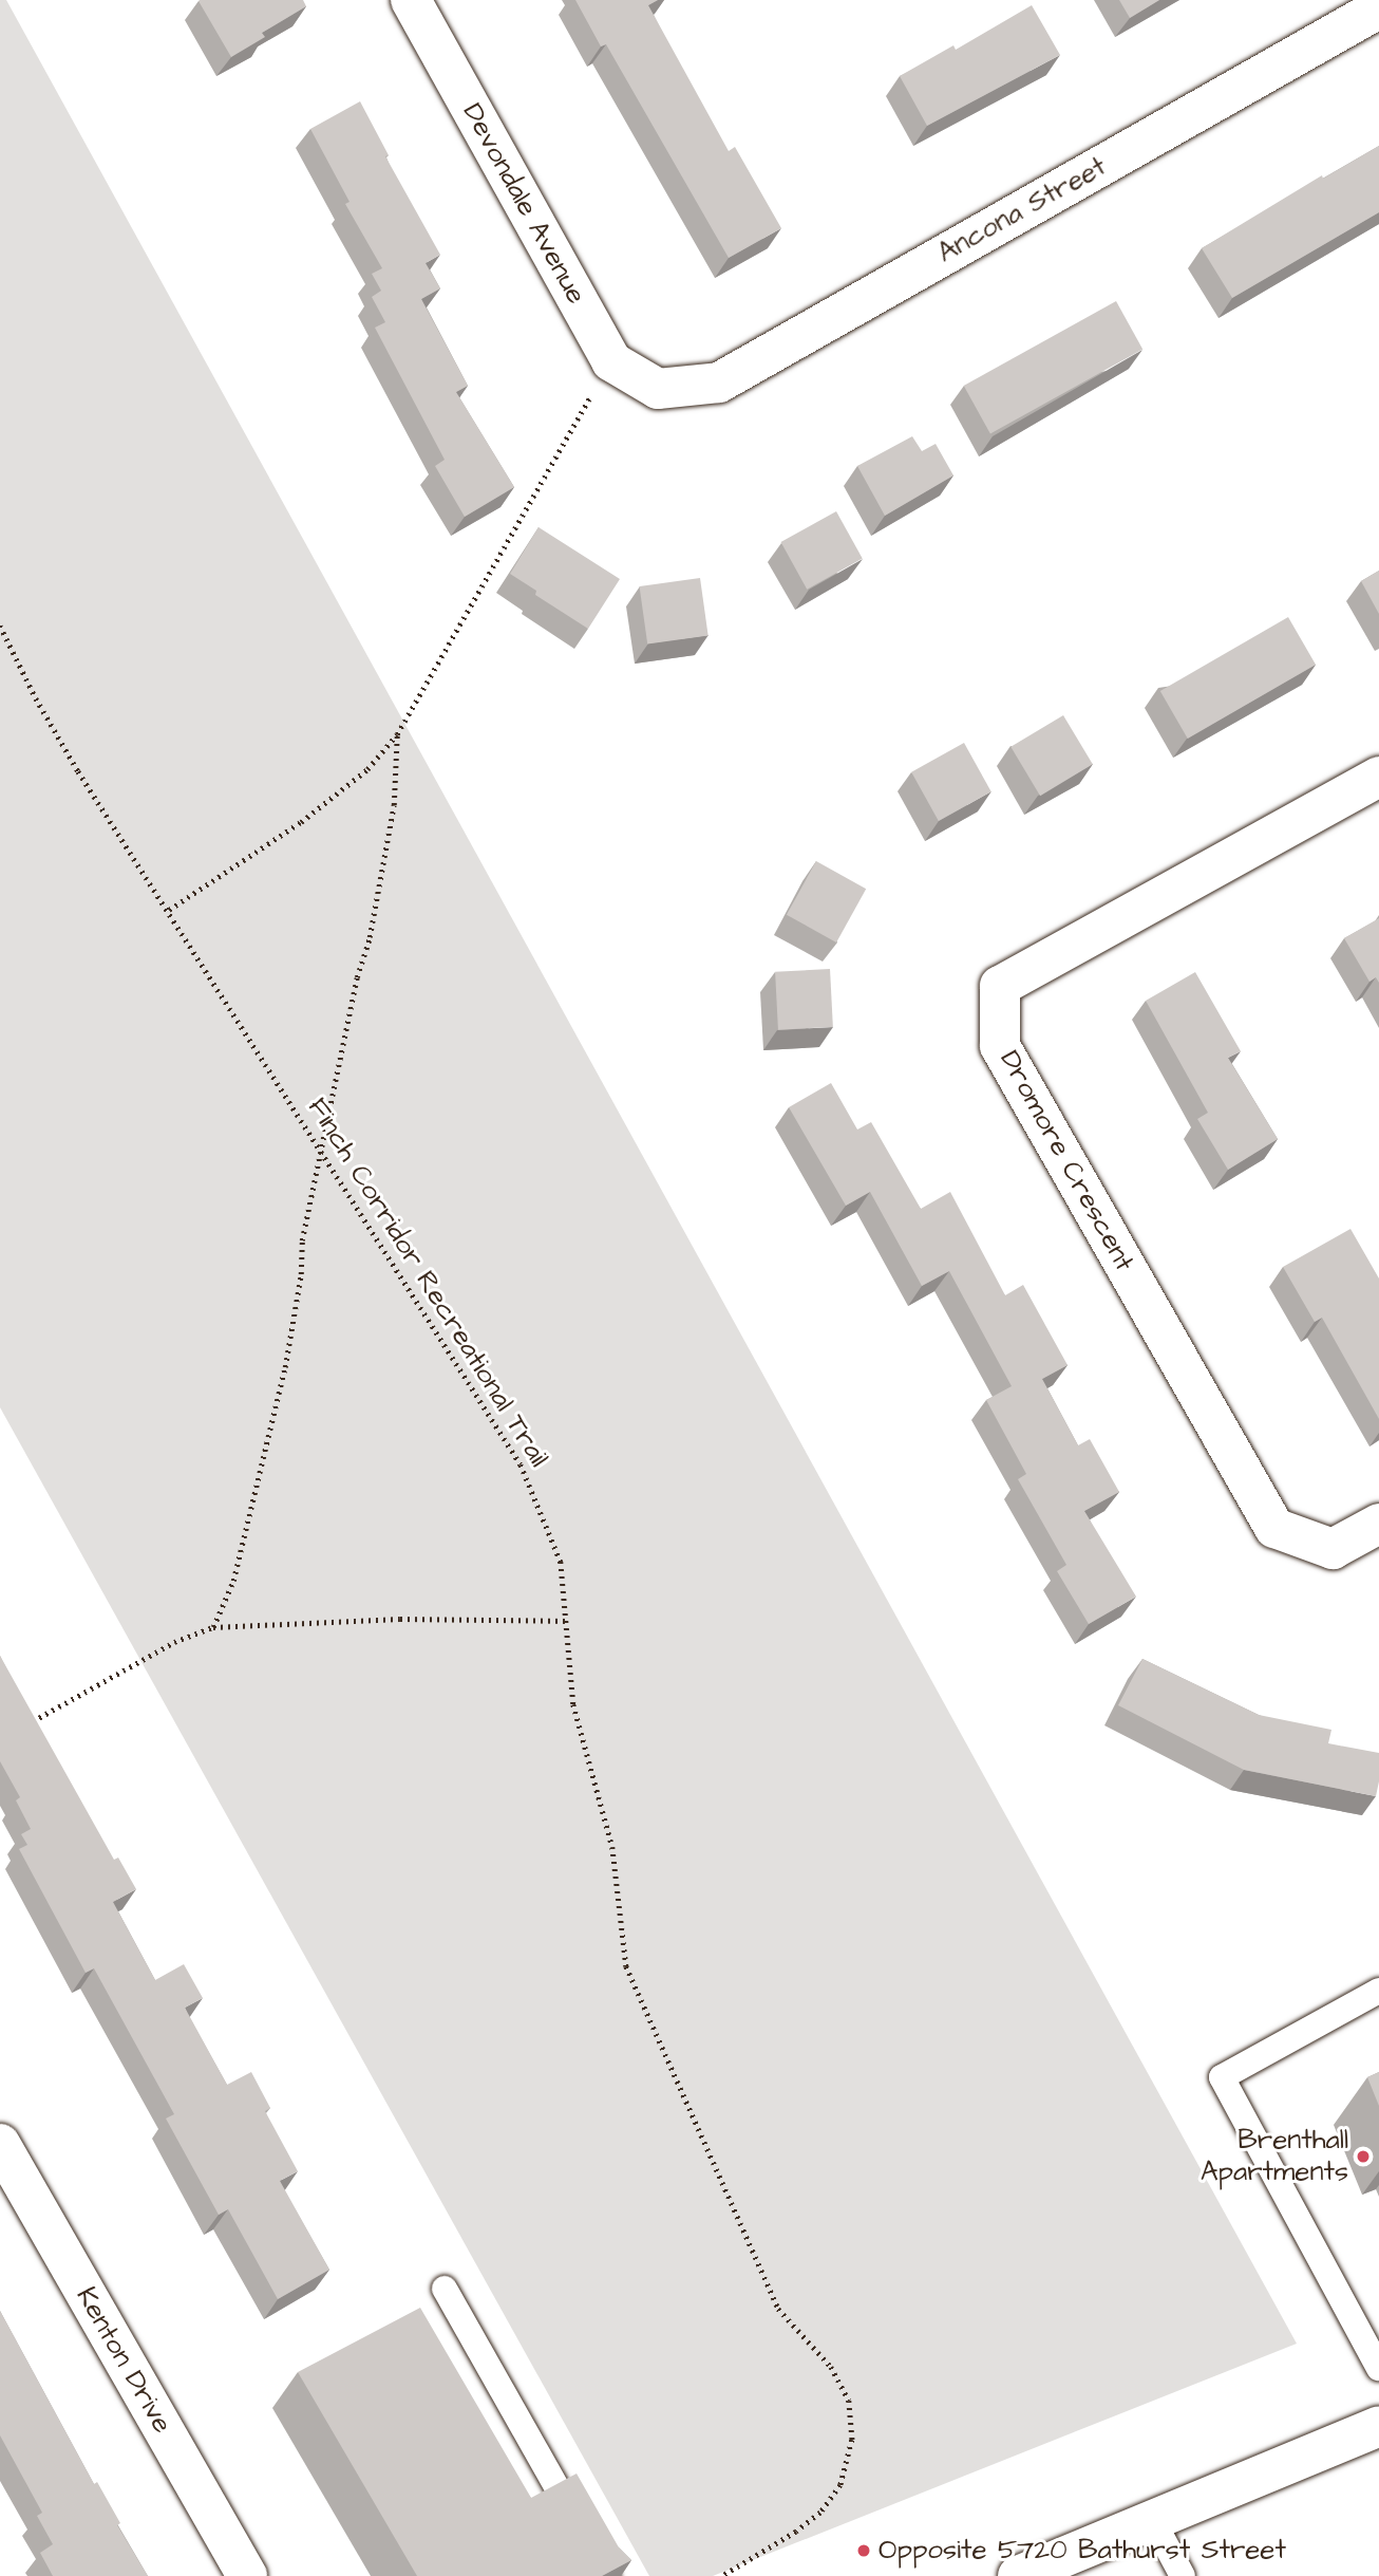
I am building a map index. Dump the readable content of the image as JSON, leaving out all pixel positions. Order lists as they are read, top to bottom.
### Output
{
  "streets": {
    "street": [
      "Devondale Avenue",
      "Ancona Street",
      "Dromore Crescent",
      "Kenton Drive"
    ],
    "path": ["Finch Corridor Recreational Trail"]
  },
  "crossings": [
    ["Devondale Avenue", "Ancona Street"]
  ],
  "places": ["Brenthall Apartments", "Opposite 5720 Bathurst Street"]
}
